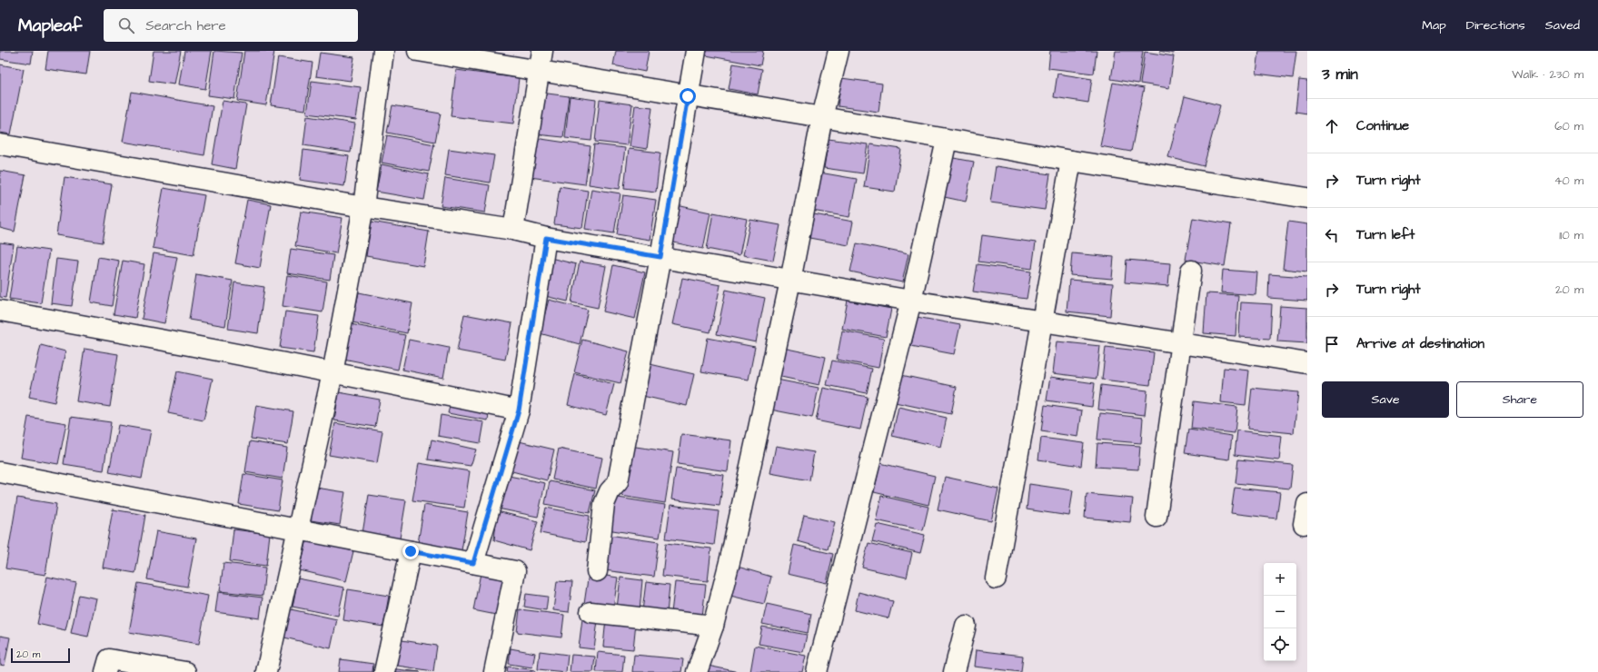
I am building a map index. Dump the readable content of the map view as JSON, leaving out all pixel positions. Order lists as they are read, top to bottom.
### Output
{
  "scale_bar": "20 m",
  "page": {
    "header": "Mapleaf",
    "search": "Search here",
    "nav": ["Map", "Directions", "Saved"],
    "heading": ["3 min", "Walk · 230 m"],
    "list": [
      ["Continue", "60 m"],
      ["Turn right", "40 m"],
      ["Turn left", "110 m"],
      ["Turn right", "20 m"],
      "Arrive at destination"
    ],
    "buttons": ["Save", "Share"],
    "map_buttons": ["+", "−"],
    "scale": "20 m"
  }
}
